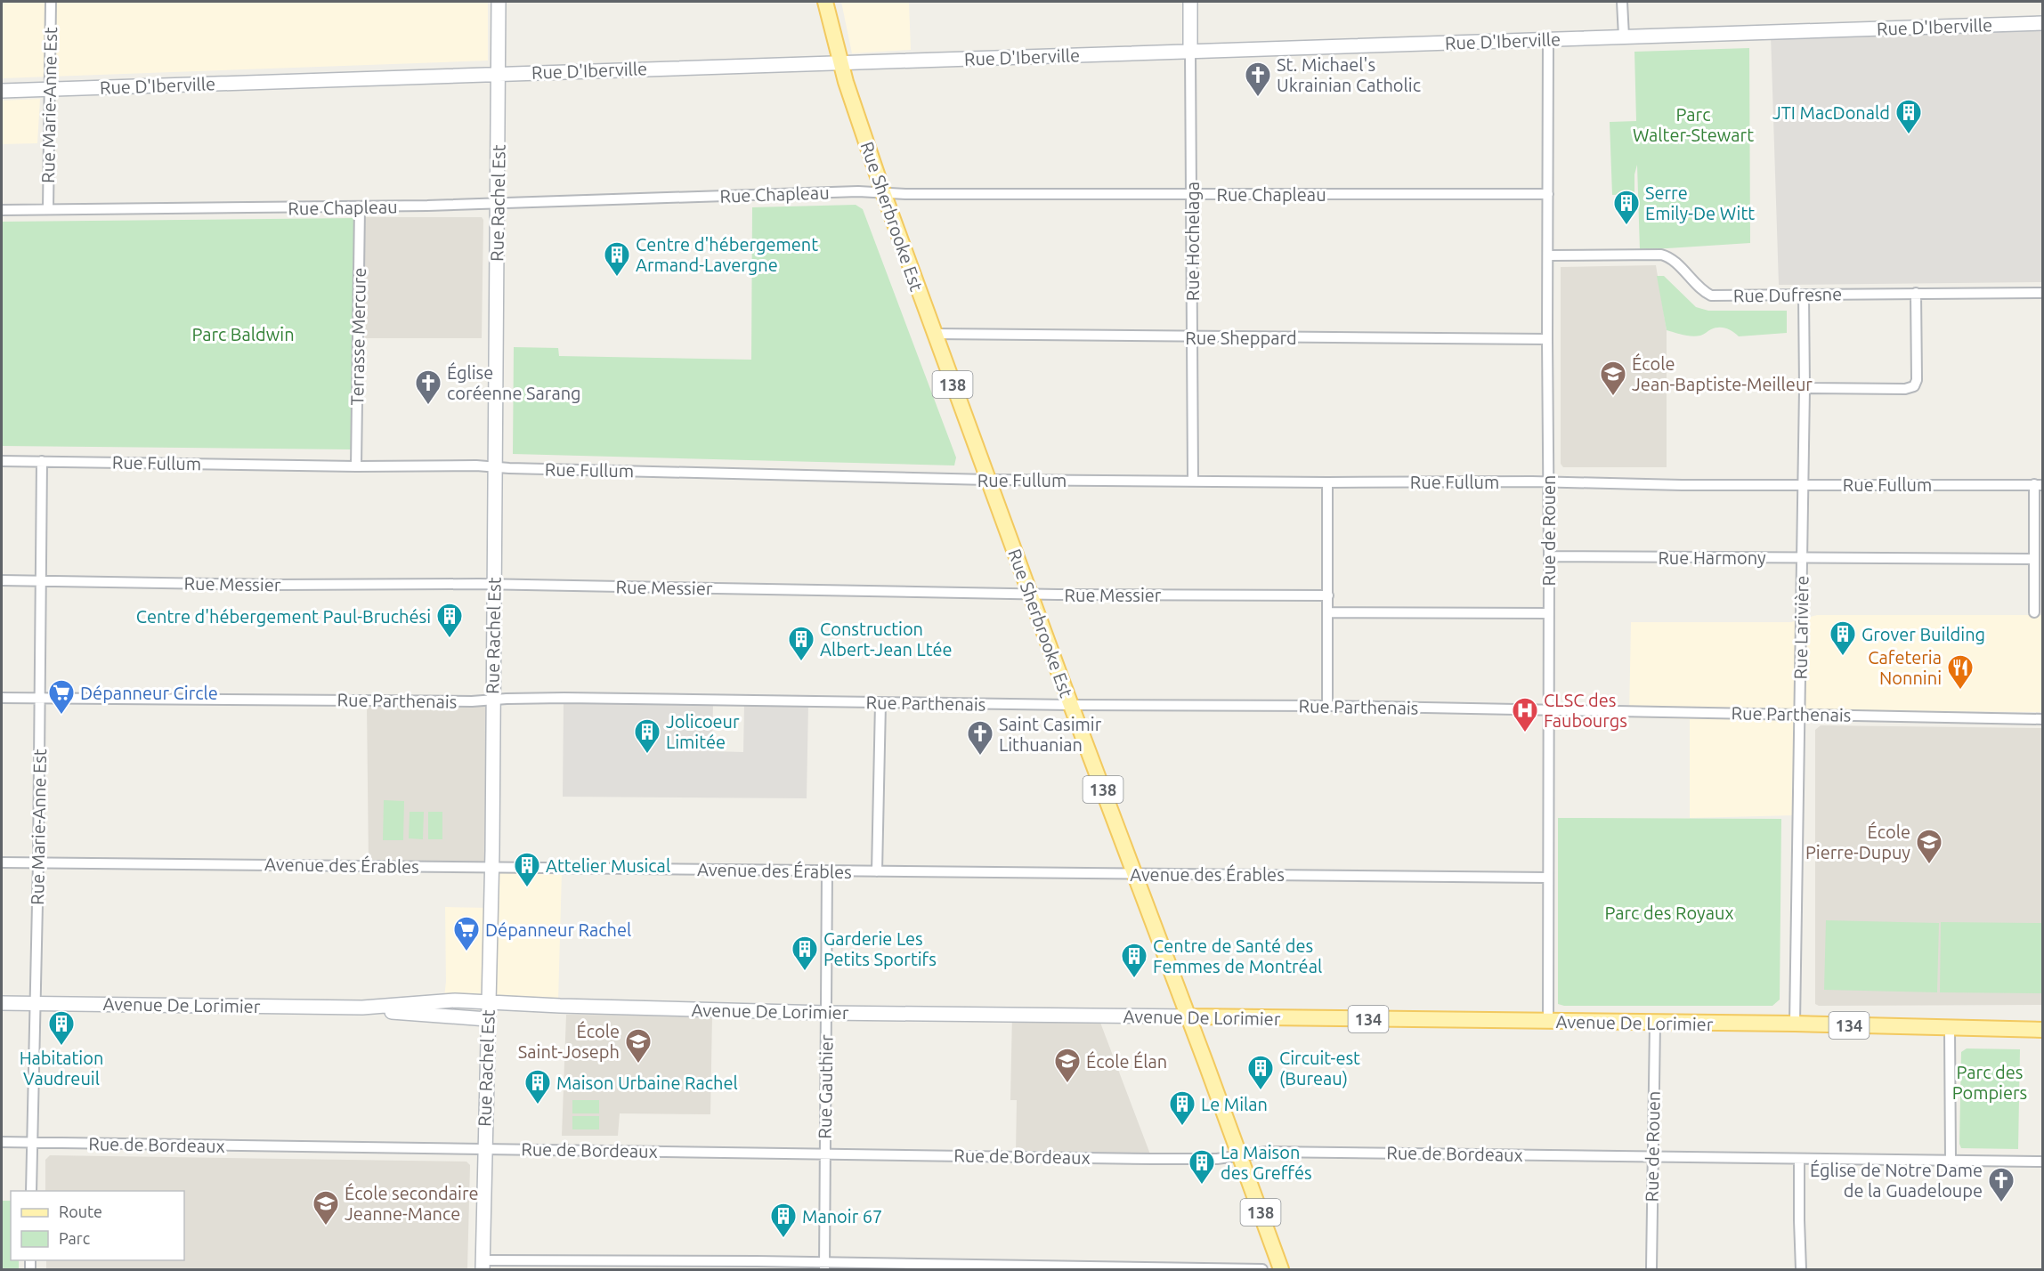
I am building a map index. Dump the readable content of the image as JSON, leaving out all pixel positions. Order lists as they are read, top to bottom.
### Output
{
  "streets": {
    "main road": [
      "Rue D'Iberville",
      "Rue Rachel Est",
      "Rue Sherbrooke Est",
      "Rue Hochelaga",
      "138",
      "Avenue De Lorimier",
      "134"
    ],
    "street": [
      "Rue Marie-Anne Est",
      "Rue Chapleau",
      "Rue Dufresne",
      "Terrasse Mercure",
      "Rue Sheppard",
      "Rue Fullum",
      "Rue de Rouen",
      "Rue Harmony",
      "Rue Messier",
      "Rue Larivière",
      "Rue Parthenais",
      "Avenue des Érables",
      "Rue Gauthier",
      "Rue de Bordeaux"
    ]
  },
  "crossings": [
    ["Rue D'Iberville", "Rue Marie-Anne Est"],
    ["Rue D'Iberville", "Rue Rachel Est"],
    ["Rue D'Iberville", "Rue Sherbrooke Est"],
    ["Rue D'Iberville", "Rue Hochelaga"],
    ["Rue D'Iberville", "Rue de Rouen"],
    ["Rue Marie-Anne Est", "Rue Chapleau"],
    ["Rue Marie-Anne Est", "Rue Fullum"],
    ["Rue Marie-Anne Est", "Rue Messier"],
    ["Rue Marie-Anne Est", "Rue Parthenais"],
    ["Rue Marie-Anne Est", "Avenue des Érables"],
    ["Rue Marie-Anne Est", "Avenue De Lorimier"],
    ["Rue Marie-Anne Est", "Rue de Bordeaux"],
    ["Rue Chapleau", "Rue Rachel Est"],
    ["Rue Chapleau", "Rue Sherbrooke Est"],
    ["Rue Chapleau", "Rue Hochelaga"],
    ["Rue Chapleau", "Terrasse Mercure"],
    ["Rue Chapleau", "Rue de Rouen"],
    ["Rue Rachel Est", "Rue Fullum"],
    ["Rue Rachel Est", "Rue Messier"],
    ["Rue Rachel Est", "Rue Parthenais"],
    ["Rue Rachel Est", "Avenue des Érables"],
    ["Rue Rachel Est", "Avenue De Lorimier"],
    ["Rue Rachel Est", "Rue de Bordeaux"],
    ["Rue Sherbrooke Est", "Rue Sheppard"],
    ["Rue Sherbrooke Est", "Rue Fullum"],
    ["Rue Sherbrooke Est", "Rue Messier"],
    ["Rue Sherbrooke Est", "Rue Parthenais"],
    ["Rue Sherbrooke Est", "Avenue des Érables"],
    ["Rue Sherbrooke Est", "Avenue De Lorimier"],
    ["Rue Sherbrooke Est", "Rue de Bordeaux"],
    ["Rue Hochelaga", "Rue Sheppard"],
    ["Rue Hochelaga", "Rue Fullum"],
    ["Rue Dufresne", "Rue de Rouen"],
    ["Rue Dufresne", "Rue Larivière"],
    ["Terrasse Mercure", "Rue Fullum"],
    ["Rue Sheppard", "Rue de Rouen"],
    ["Rue Fullum", "Rue de Rouen"],
    ["Rue Fullum", "Rue Larivière"],
    ["Rue de Rouen", "Rue Harmony"],
    ["Rue de Rouen", "Rue Parthenais"],
    ["Rue de Rouen", "Avenue des Érables"],
    ["Rue de Rouen", "Avenue De Lorimier"],
    ["Rue de Rouen", "Rue de Bordeaux"],
    ["Rue Harmony", "Rue Larivière"],
    ["Rue Larivière", "Rue Parthenais"],
    ["Rue Larivière", "Avenue De Lorimier"],
    ["Avenue des Érables", "Rue Gauthier"],
    ["Avenue De Lorimier", "Rue Gauthier"],
    ["Rue Gauthier", "Rue de Bordeaux"]
  ],
  "parks": [
    "Parc Walter-Stewart",
    "Parc Baldwin",
    "Parc des Royaux",
    "Parc des Pompiers"
  ],
  "places": {
    "church": [
      "St. Michael's Ukrainian Catholic",
      "Église coréenne Sarang",
      "Saint Casimir Lithuanian",
      "Église de Notre Dame de la Guadeloupe"
    ],
    "building": [
      "JTI MacDonald",
      "Serre Emily-De Witt",
      "Centre d'hébergement Armand-Lavergne",
      "Centre d'hébergement Paul-Bruchési",
      "Grover Building",
      "Construction Albert-Jean Ltée",
      "Jolicoeur Limitée",
      "Attelier Musical",
      "Garderie Les Petits Sportifs",
      "Centre de Santé des Femmes de Montréal",
      "Habitation Vaudreuil",
      "Circuit-est (Bureau)",
      "Maison Urbaine Rachel",
      "Le Milan",
      "La Maison des Greffés",
      "Manoir 67"
    ],
    "school or university": [
      "École Jean-Baptiste-Meilleur",
      "École Pierre-Dupuy",
      "École Saint-Joseph",
      "École Élan",
      "École secondaire Jeanne-Mance"
    ],
    "restaurant": ["Cafeteria Nonnini"],
    "supermarket": ["Dépanneur Circle", "Dépanneur Rachel"],
    "hospital": ["CLSC des Faubourgs"]
  },
  "legend": ["Route", "Parc"]
}
